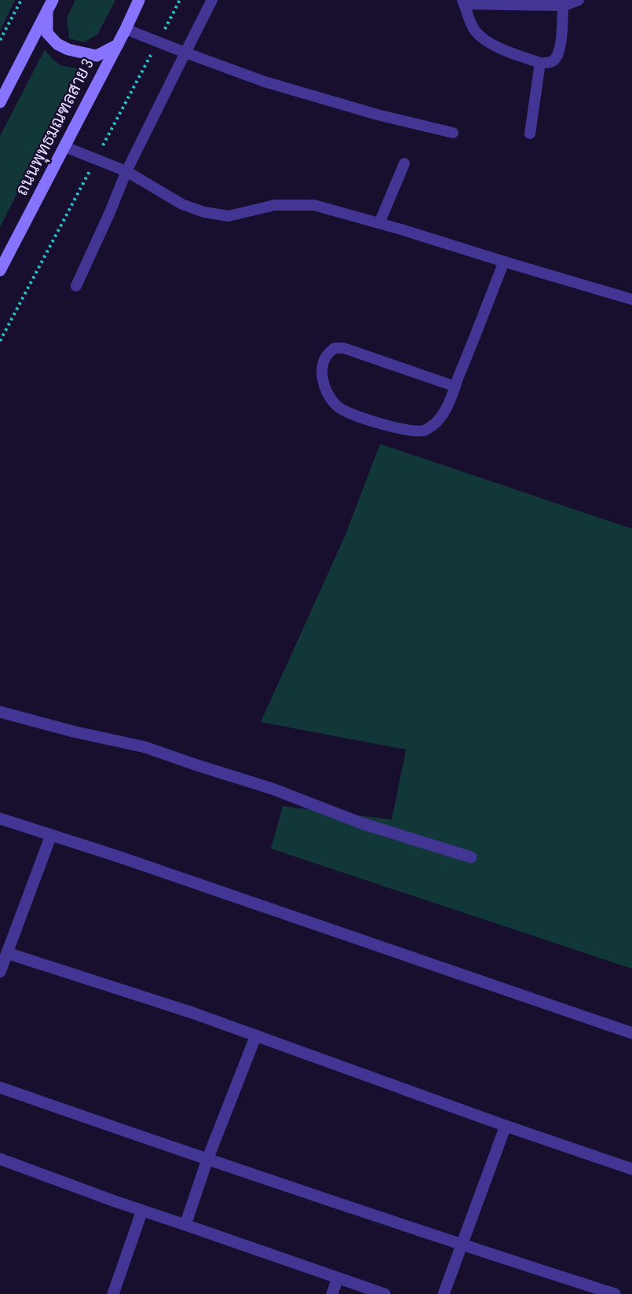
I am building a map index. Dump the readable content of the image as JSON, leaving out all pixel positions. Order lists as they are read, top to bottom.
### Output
{
  "streets": {
    "main road": ["ถนนพุทธมณฑลสาย 3"]
  }
}
